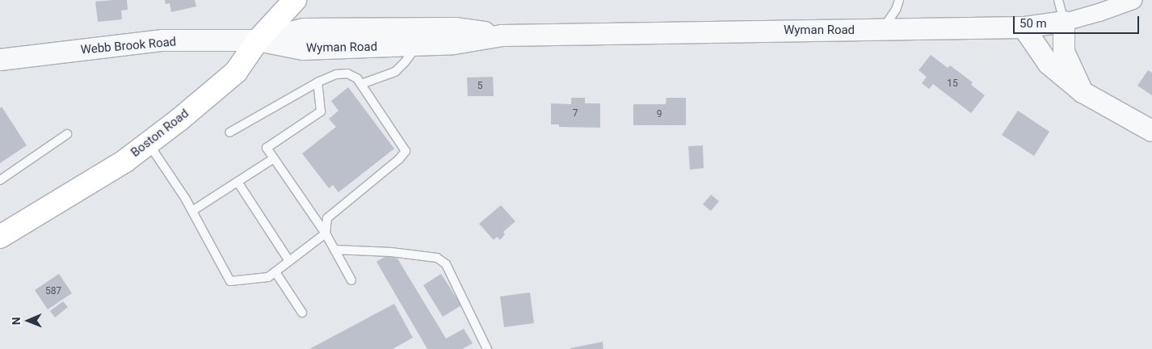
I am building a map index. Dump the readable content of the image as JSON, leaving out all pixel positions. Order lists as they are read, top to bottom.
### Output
{
  "streets": {
    "main road": ["Boston Road"],
    "street": ["Wyman Road", "Webb Brook Road"]
  },
  "crossings": [
    ["Wyman Road", "Webb Brook Road"],
    ["Wyman Road", "Boston Road"],
    ["Webb Brook Road", "Boston Road"]
  ],
  "house_numbers": [
    "15",
    "5",
    "7",
    "9",
    "587"
  ],
  "scale_bar": "50 m",
  "north": "left"
}
